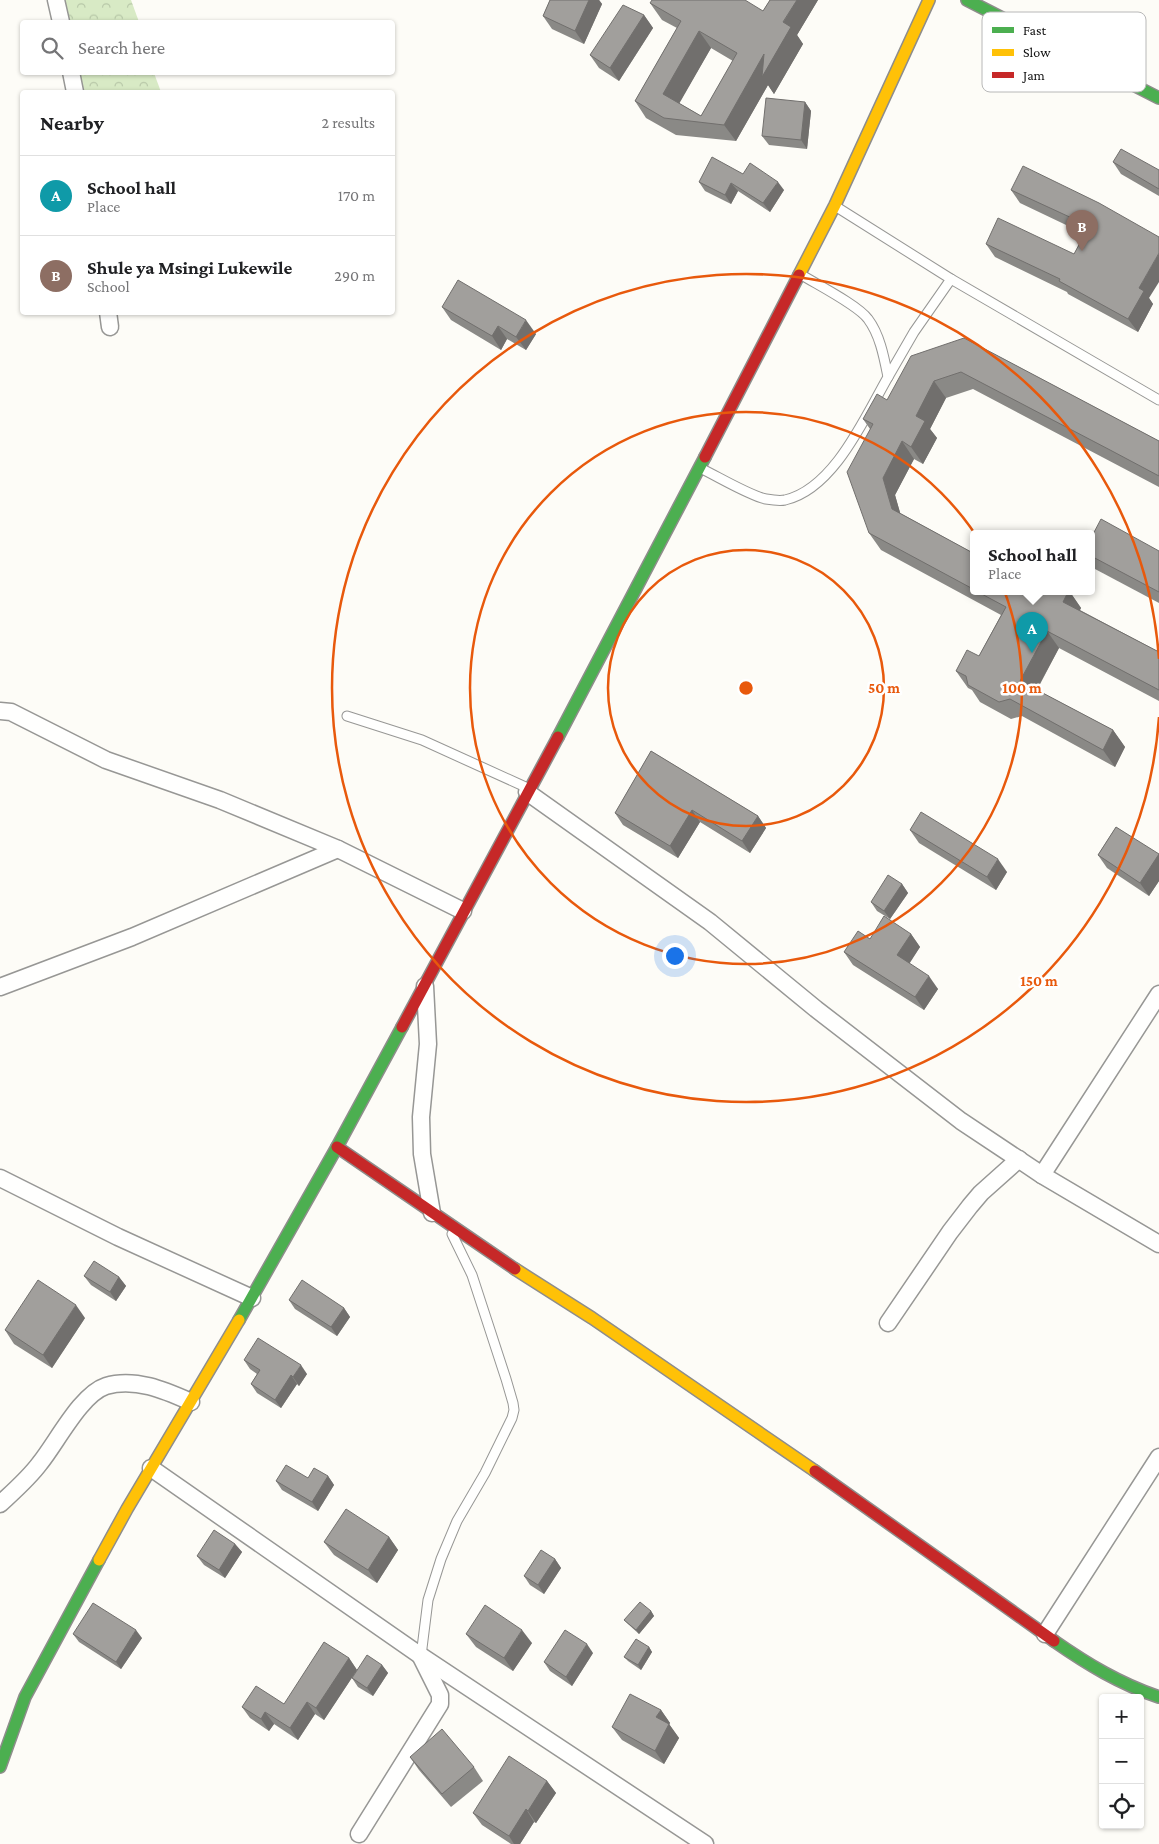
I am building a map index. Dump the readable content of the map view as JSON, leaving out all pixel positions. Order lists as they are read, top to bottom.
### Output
{
  "legend": ["Fast", "Slow", "Jam"],
  "page": {
    "search": "Search here",
    "heading": ["Nearby", "2 results"],
    "list": [
      {
        "mark": "A",
        "name": "School hall",
        "note": "Place",
        "value": "170 m"
      },
      {
        "mark": "B",
        "name": "Shule ya Msingi Lukewile",
        "note": "School",
        "value": "290 m"
      }
    ],
    "pins": ["B", "A"],
    "popup": ["School hall", "Place"],
    "map_buttons": ["+", "−"]
  },
  "rings": ["50 m", "100 m", "150 m"]
}
